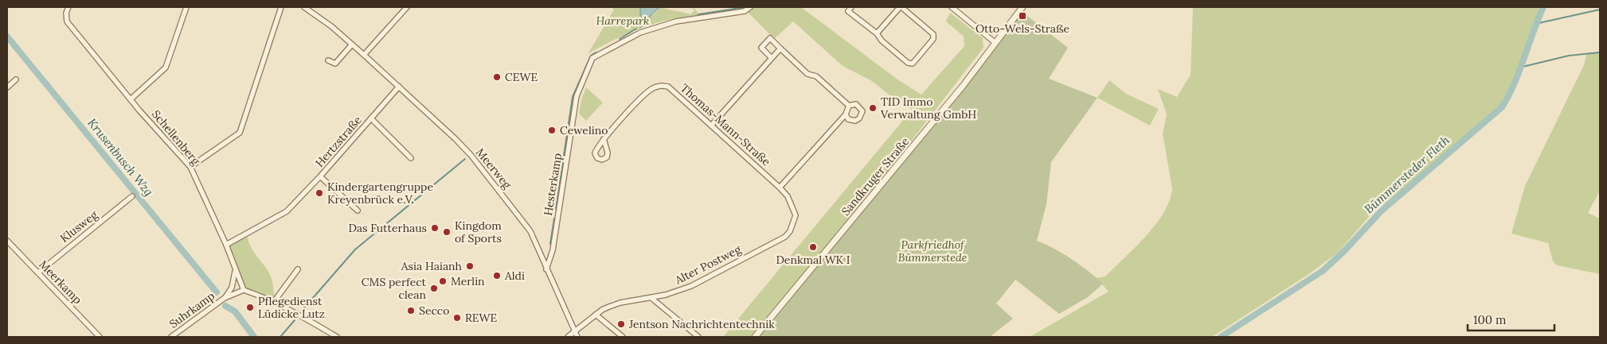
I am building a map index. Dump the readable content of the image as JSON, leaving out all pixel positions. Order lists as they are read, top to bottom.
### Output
{
  "streets": {
    "street": [
      "Thomas-Mann-Straße",
      "Schellenberg",
      "Hertzstraße",
      "Meerweg",
      "Sandkruger Straße",
      "Hesterkamp",
      "Klusweg",
      "Alter Postweg",
      "Meerkamp",
      "Suhrkamp"
    ]
  },
  "crossings": [
    ["Thomas-Mann-Straße", "Alter Postweg"],
    ["Schellenberg", "Hertzstraße"],
    ["Schellenberg", "Suhrkamp"],
    ["Hertzstraße", "Meerweg"],
    ["Meerweg", "Hesterkamp"],
    ["Meerweg", "Alter Postweg"],
    ["Klusweg", "Meerkamp"]
  ],
  "water": ["Krusenbusch Wzg", "Bümmersteder Fleth"],
  "parks": ["Harrepark", "Parkfriedhof Bümmerstede"],
  "places": {
    "transit": ["Otto-Wels-Straße"],
    "other": [
      "CEWE",
      "TID Immo Verwaltung GmbH",
      "Cewelino",
      "Kindergartengruppe Kreyenbrück e.V.",
      "Das Futterhaus",
      "Kingdom of Sports",
      "Denkmal WK I",
      "Asia Haianh",
      "Aldi",
      "Merlin",
      "CMS perfect clean",
      "Pflegedienst Lüdicke Lutz",
      "Secco",
      "REWE",
      "Jentson Nachrichtentechnik"
    ]
  },
  "scale_bar": "100 m"
}
